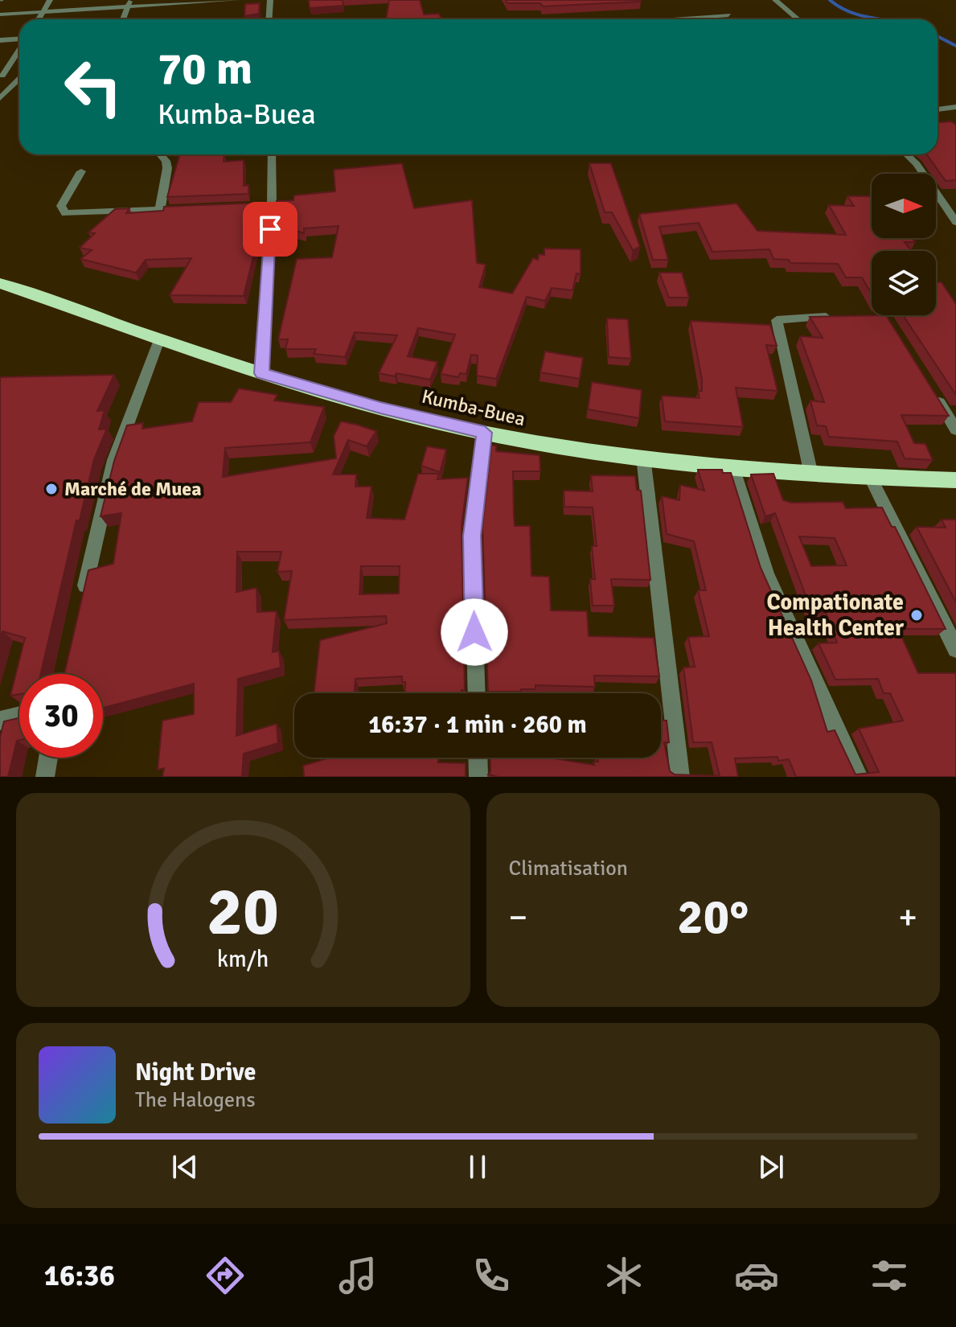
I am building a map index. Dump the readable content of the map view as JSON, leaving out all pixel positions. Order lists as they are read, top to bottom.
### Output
{
  "streets": {
    "highway": ["Kumba-Buea"]
  },
  "places": ["Marché de Muea", "Compationate Health Center"],
  "north": "right",
  "page": {
    "turn": ["70 m", "Kumba-Buea"],
    "limit": "30",
    "trip": "16:37 · 1 min · 260 m",
    "tile": "Climatisation",
    "heat": ["−", "20°", "+"],
    "song": ["Night Drive", "The Halogens"],
    "tabs": "16:36",
    "gauge": ["20", "km/h"]
  }
}
